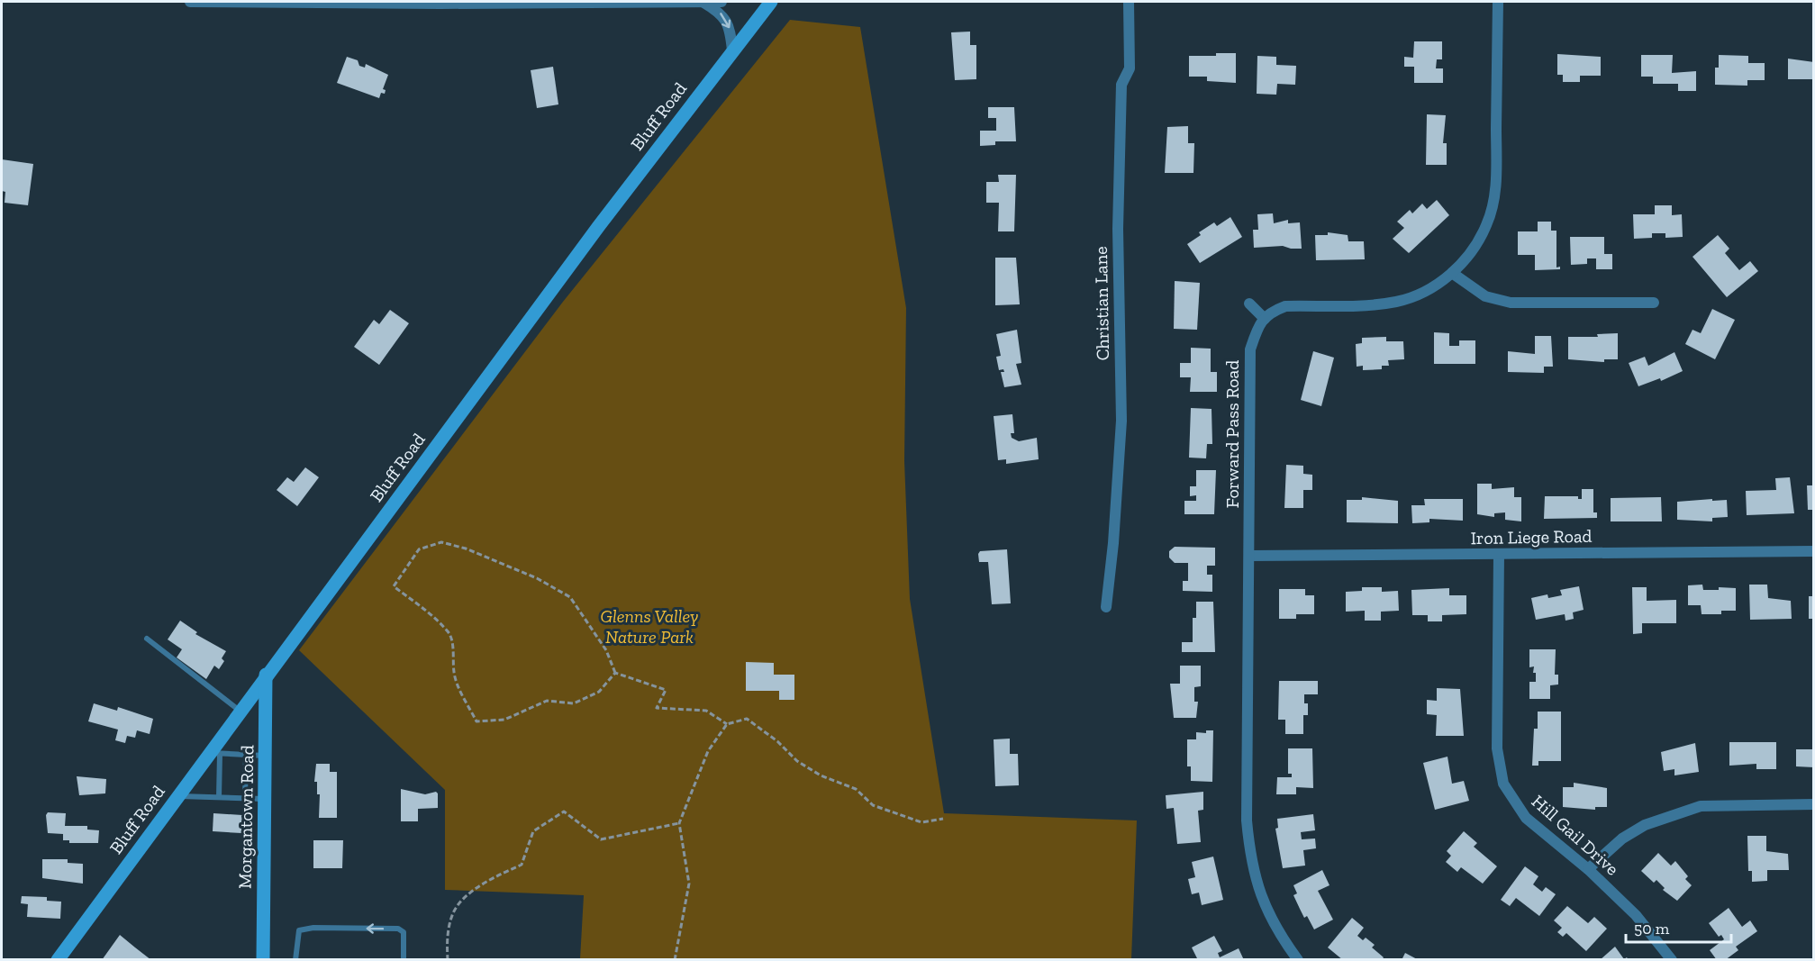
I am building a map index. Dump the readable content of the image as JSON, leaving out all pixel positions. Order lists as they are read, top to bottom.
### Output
{
  "streets": {
    "main road": ["Bluff Road", "Morgantown Road"],
    "street": [
      "Christian Lane",
      "Forward Pass Road",
      "Iron Liege Road",
      "Hill Gail Drive"
    ]
  },
  "crossings": [
    ["Bluff Road", "Morgantown Road"],
    ["Forward Pass Road", "Iron Liege Road"],
    ["Iron Liege Road", "Hill Gail Drive"]
  ],
  "parks": ["Glenns Valley Nature Park"],
  "scale_bar": "50 m"
}
